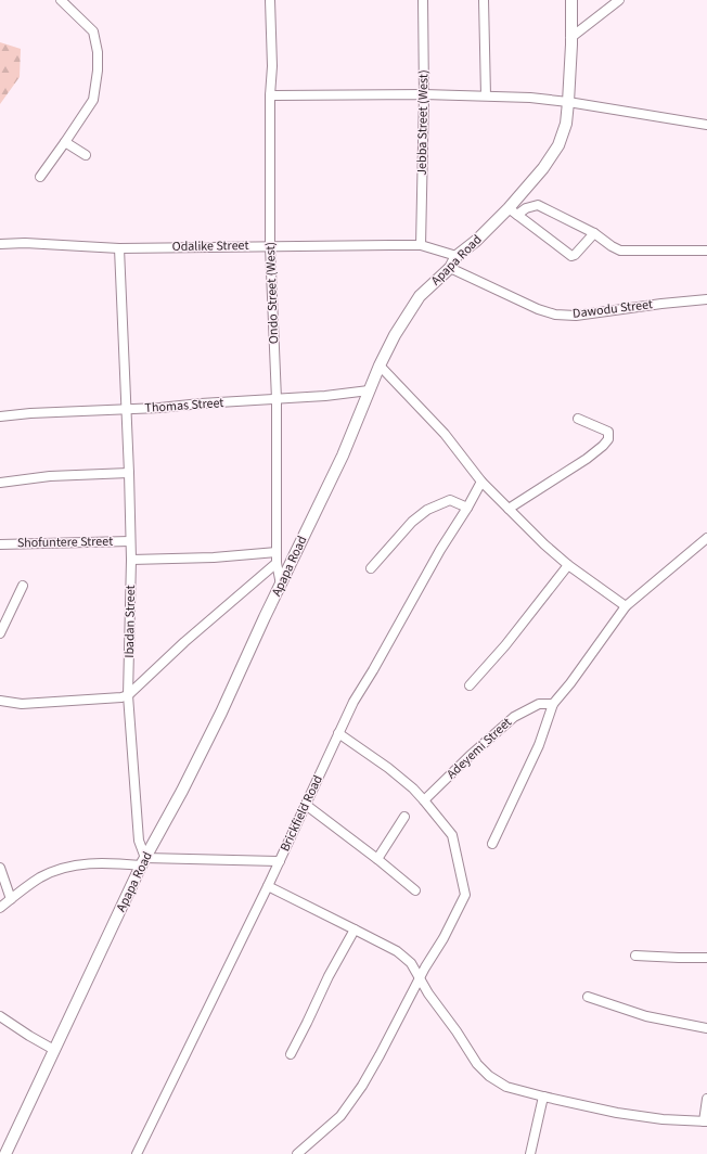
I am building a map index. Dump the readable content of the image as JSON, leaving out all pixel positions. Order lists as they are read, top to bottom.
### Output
{
  "streets": {
    "street": [
      "Jebba Street (West)",
      "Odalike Street",
      "Apapa Road",
      "Ondo Street (West)",
      "Dawodu Street",
      "Thomas Street",
      "Shofuntere Street",
      "Ibadan Street",
      "Adeyemi Street",
      "Brickfield Road"
    ]
  },
  "crossings": [
    ["Jebba Street (West)", "Odalike Street"],
    ["Odalike Street", "Apapa Road"],
    ["Odalike Street", "Ondo Street (West)"],
    ["Odalike Street", "Ibadan Street"],
    ["Apapa Road", "Ondo Street (West)"],
    ["Apapa Road", "Dawodu Street"],
    ["Apapa Road", "Thomas Street"],
    ["Apapa Road", "Ibadan Street"],
    ["Ondo Street (West)", "Thomas Street"],
    ["Thomas Street", "Ibadan Street"],
    ["Shofuntere Street", "Ibadan Street"]
  ]
}
